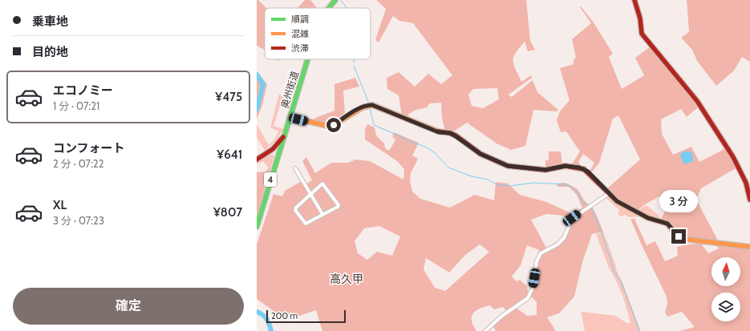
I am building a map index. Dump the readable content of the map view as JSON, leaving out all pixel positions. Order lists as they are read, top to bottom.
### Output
{
  "streets": {
    "main road": ["奥州街道", "4"]
  },
  "crossings": [
    ["奥州街道", "4"]
  ],
  "districts": ["高久甲"],
  "legend": ["順調", "混雑", "渋滞"],
  "scale_bar": "200 m",
  "north": "top",
  "page": {
    "banner": ["乗車地", "目的地"],
    "list": [
      {
        "name": "エコノミー",
        "note": "1 分 · 07:21",
        "value": "¥475"
      },
      {
        "name": "コンフォート",
        "note": "2 分 · 07:22",
        "value": "¥641"
      },
      {
        "name": "XL",
        "note": "3 分 · 07:23",
        "value": "¥807"
      }
    ],
    "bubble": "3 分",
    "buttons": "確定",
    "scale": "200 m"
  }
}
